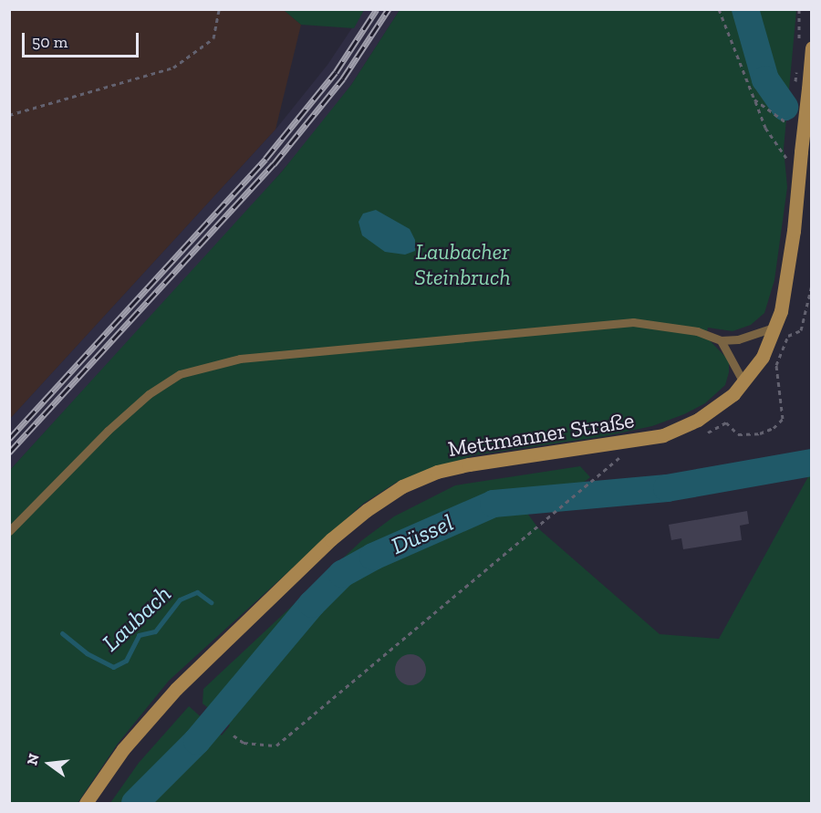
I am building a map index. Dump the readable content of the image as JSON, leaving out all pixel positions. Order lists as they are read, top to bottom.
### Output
{
  "streets": {
    "main road": ["Mettmanner Straße"]
  },
  "water": ["Düssel", "Laubach"],
  "parks": ["Laubacher Steinbruch"],
  "scale_bar": "50 m",
  "north": "left"
}
